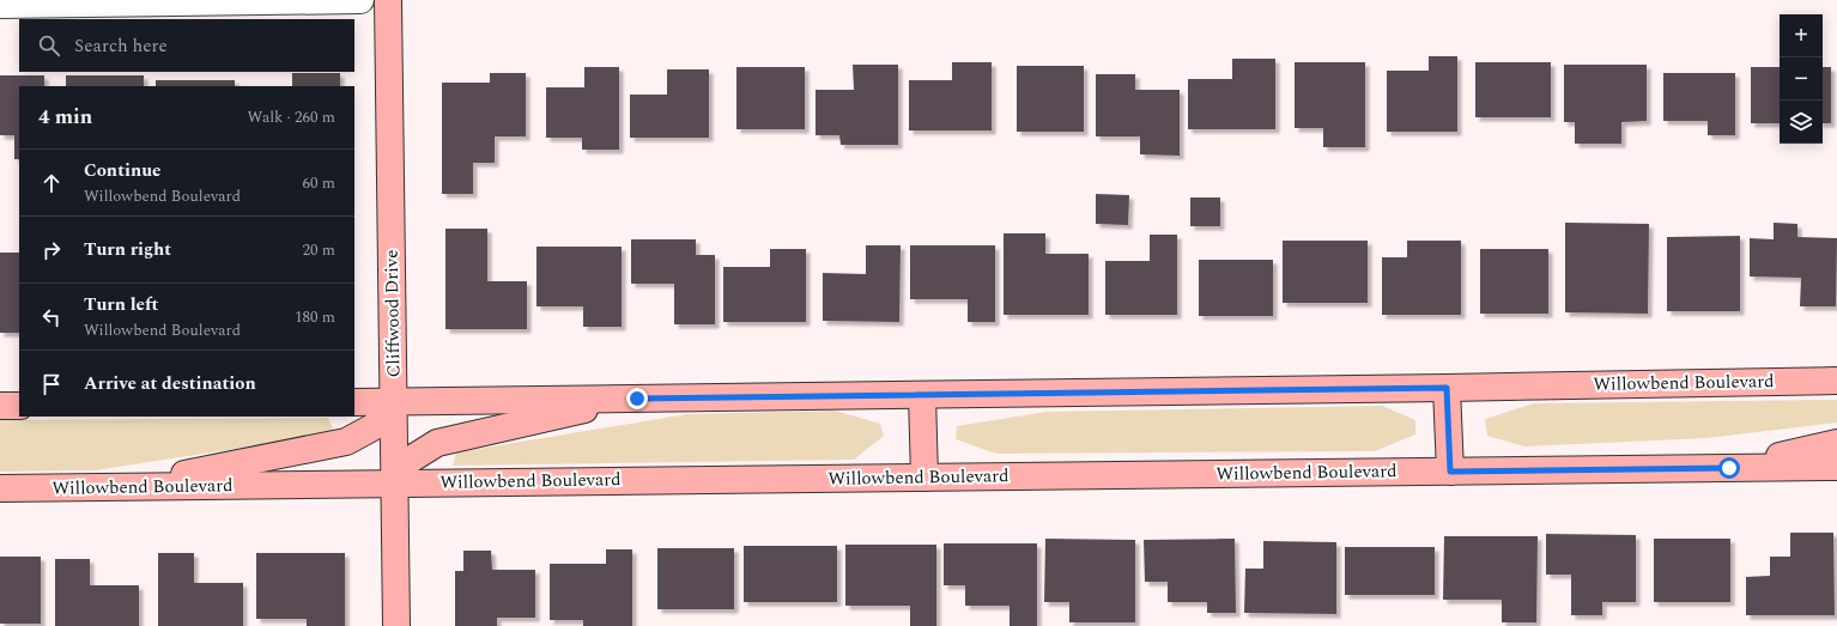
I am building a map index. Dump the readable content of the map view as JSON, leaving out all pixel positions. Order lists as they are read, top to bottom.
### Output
{
  "streets": {
    "main road": ["Cliffwood Drive", "Willowbend Boulevard"]
  },
  "crossings": [
    ["Cliffwood Drive", "Willowbend Boulevard"]
  ],
  "page": {
    "map_buttons": ["+", "−"],
    "search": "Search here",
    "heading": ["4 min", "Walk · 260 m"],
    "list": [
      ["Continue", "Willowbend Boulevard", "60 m"],
      ["Turn right", "20 m"],
      ["Turn left", "Willowbend Boulevard", "180 m"],
      "Arrive at destination"
    ]
  }
}
